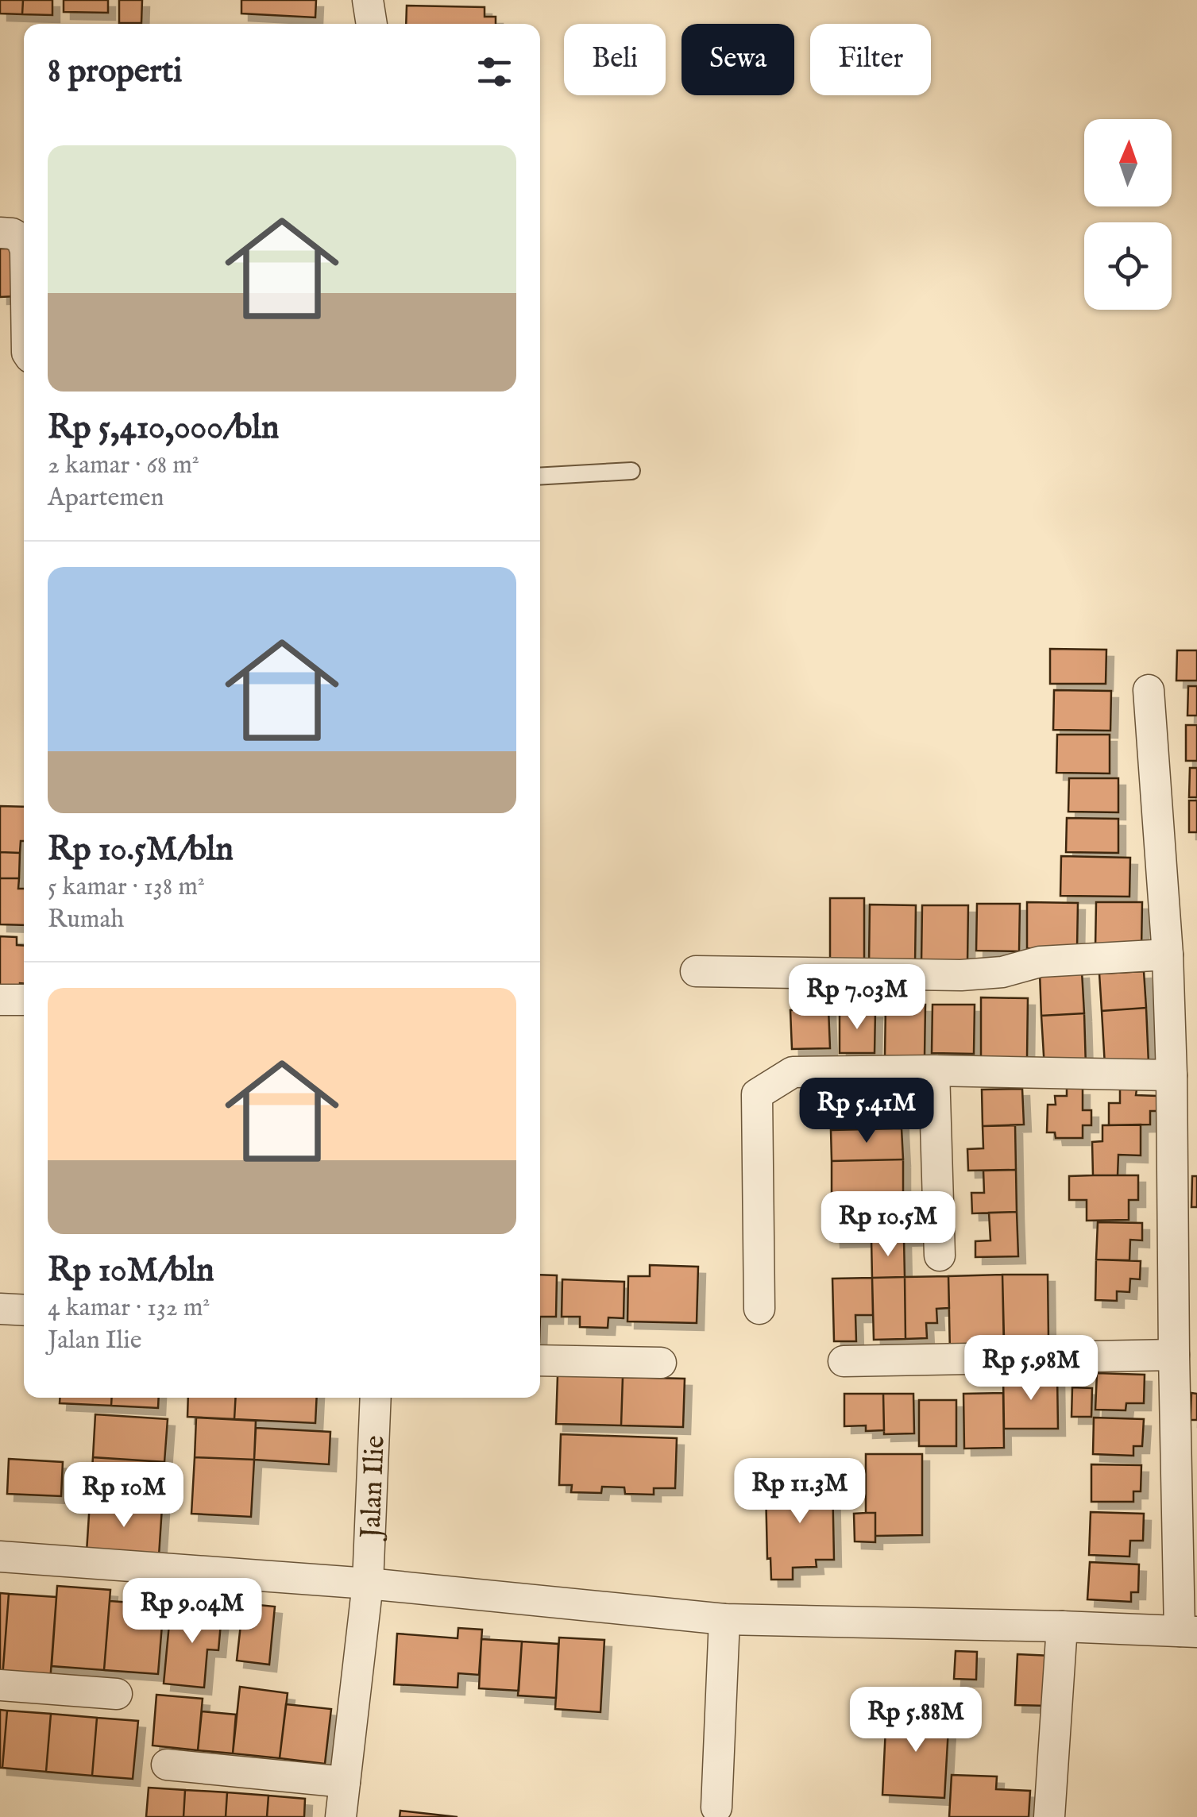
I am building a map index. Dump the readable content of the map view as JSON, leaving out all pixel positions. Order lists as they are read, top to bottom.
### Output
{
  "streets": {
    "street": ["Jalan Ilie"]
  },
  "north": "top",
  "page": {
    "chip": ["Beli", "Sewa", "Filter"],
    "heading": "8 properti",
    "list": [
      {
        "name": "Rp 5,410,000/bln",
        "note": "2 kamar · 68 m² · Apartemen"
      },
      {
        "name": "Rp 10.5M/bln",
        "note": "5 kamar · 138 m² · Rumah"
      },
      {
        "name": "Rp 10M/bln",
        "note": "4 kamar · 132 m² · Jalan Ilie"
      }
    ],
    "price": [
      "Rp 7.03M",
      "Rp 5.41M",
      "Rp 10.5M",
      "Rp 5.98M",
      "Rp 11.3M",
      "Rp 10M",
      "Rp 9.04M",
      "Rp 5.88M"
    ]
  }
}
